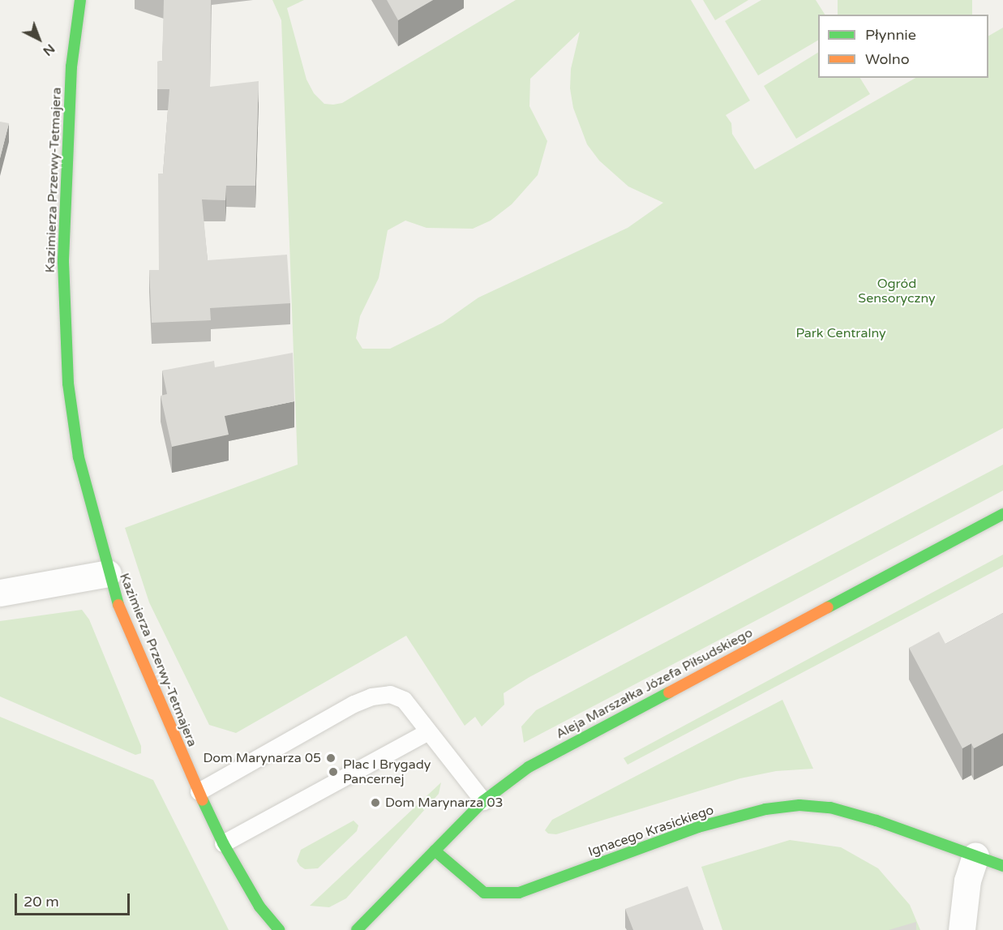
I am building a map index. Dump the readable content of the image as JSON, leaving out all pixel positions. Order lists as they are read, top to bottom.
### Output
{
  "streets": {
    "street": ["Kazimierza Przerwy-Tetmajera", "Aleja Marszałka Józefa Piłsudskiego", "Ignacego Krasickiego"]
  },
  "crossings": [
    ["Aleja Marszałka Józefa Piłsudskiego", "Ignacego Krasickiego"]
  ],
  "parks": ["Ogród Sensoryczny", "Park Centralny"],
  "places": ["Dom Marynarza 05", "Plac I Brygady Pancernej", "Dom Marynarza 03"],
  "legend": ["Płynnie", "Wolno"],
  "scale_bar": "20 m",
  "north": "bottom right"
}
